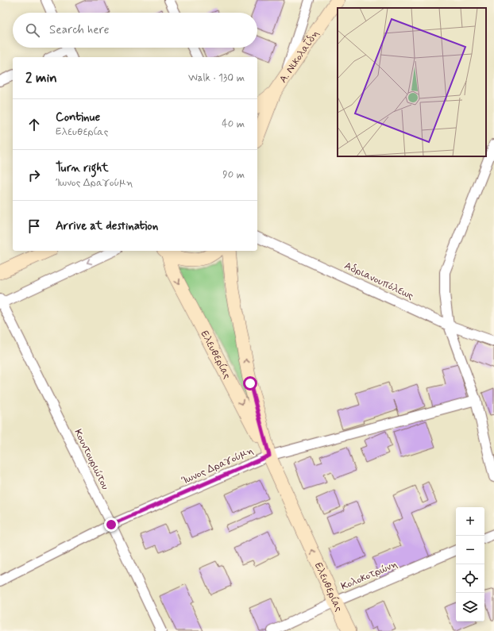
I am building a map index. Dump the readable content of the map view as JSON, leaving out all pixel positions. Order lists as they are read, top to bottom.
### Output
{
  "streets": {
    "street": [
      "Α. Νικολαΐδη",
      "Αδριανουπόλεως",
      "Ελευθερίας",
      "Κουντουριώτου",
      "Ίωνος Δραγούμη",
      "Κολοκοτρώνη"
    ]
  },
  "crossings": [
    ["Ελευθερίας", "Ίωνος Δραγούμη"],
    ["Ελευθερίας", "Κολοκοτρώνη"],
    ["Κουντουριώτου", "Ίωνος Δραγούμη"]
  ],
  "page": {
    "search": "Search here",
    "heading": ["2 min", "Walk · 130 m"],
    "list": [
      ["Continue", "Ελευθερίας", "40 m"],
      ["Turn right", "Ίωνος Δραγούμη", "90 m"],
      "Arrive at destination"
    ],
    "map_buttons": ["+", "−"]
  }
}
